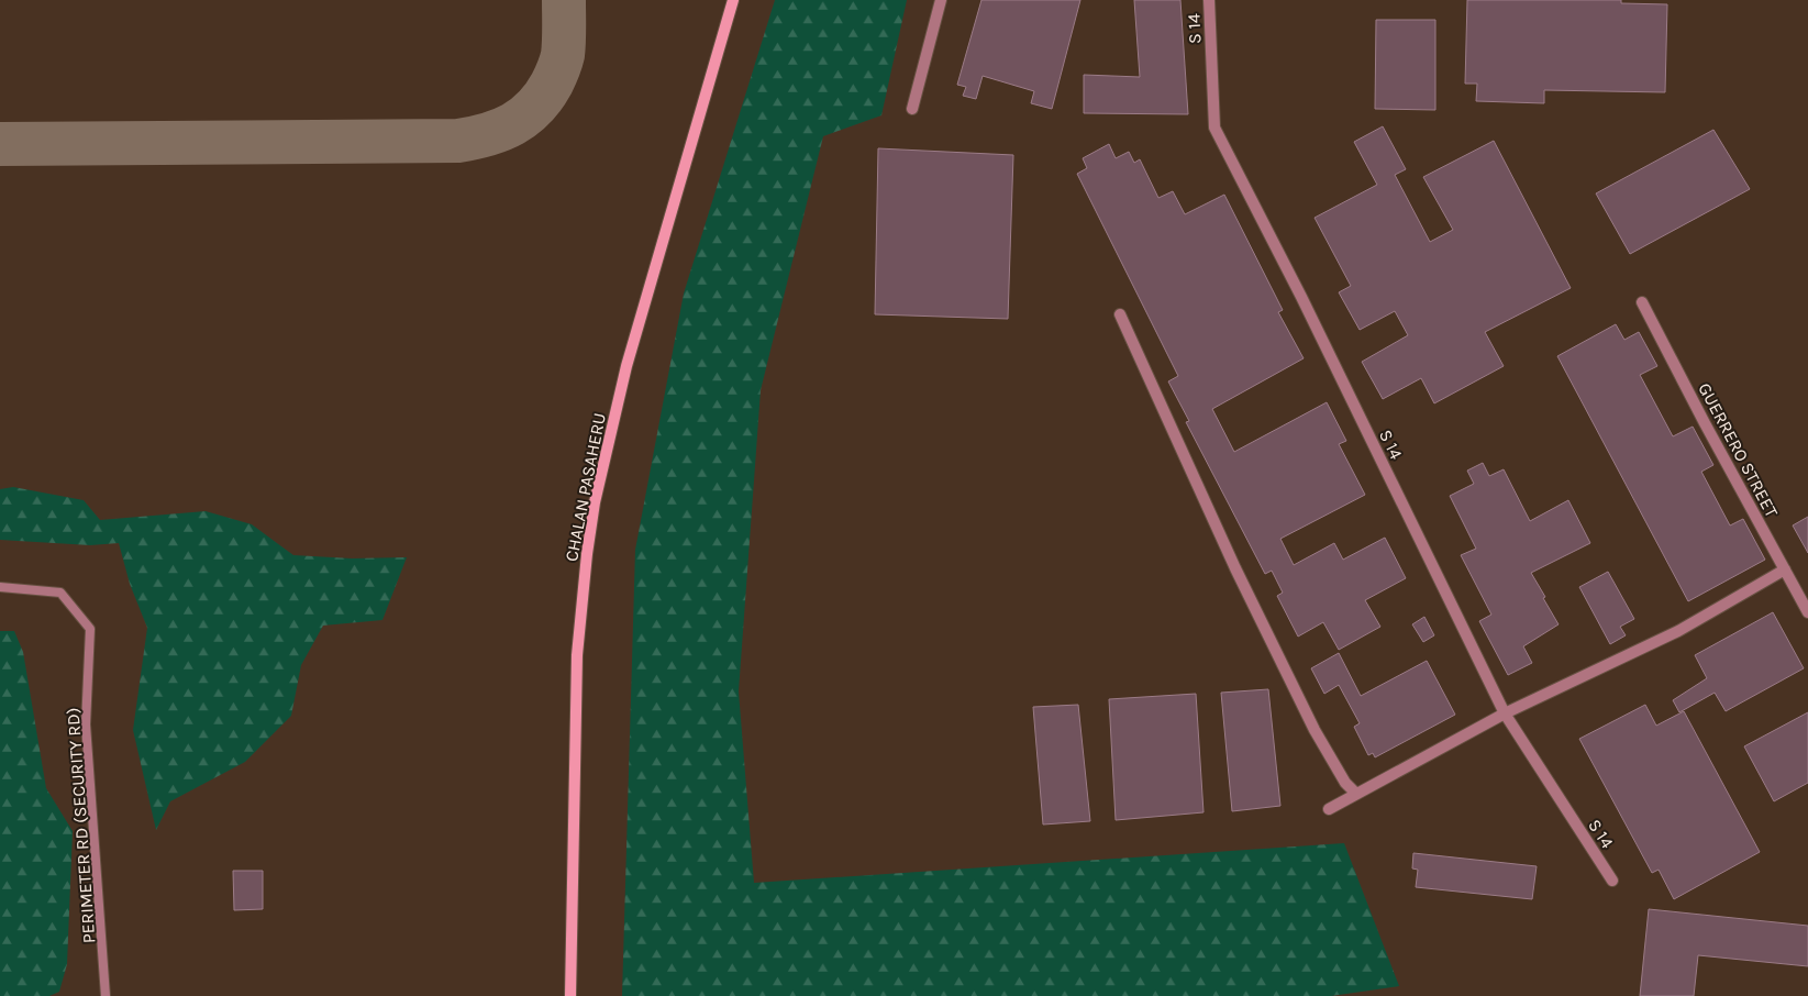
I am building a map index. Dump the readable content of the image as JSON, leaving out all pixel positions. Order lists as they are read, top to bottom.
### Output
{
  "streets": {
    "main road": ["CHALAN PASAHERU"],
    "street": ["S 14", "GUERRERO STREET"],
    "lane": ["PERIMETER RD (SECURITY RD)"]
  }
}
